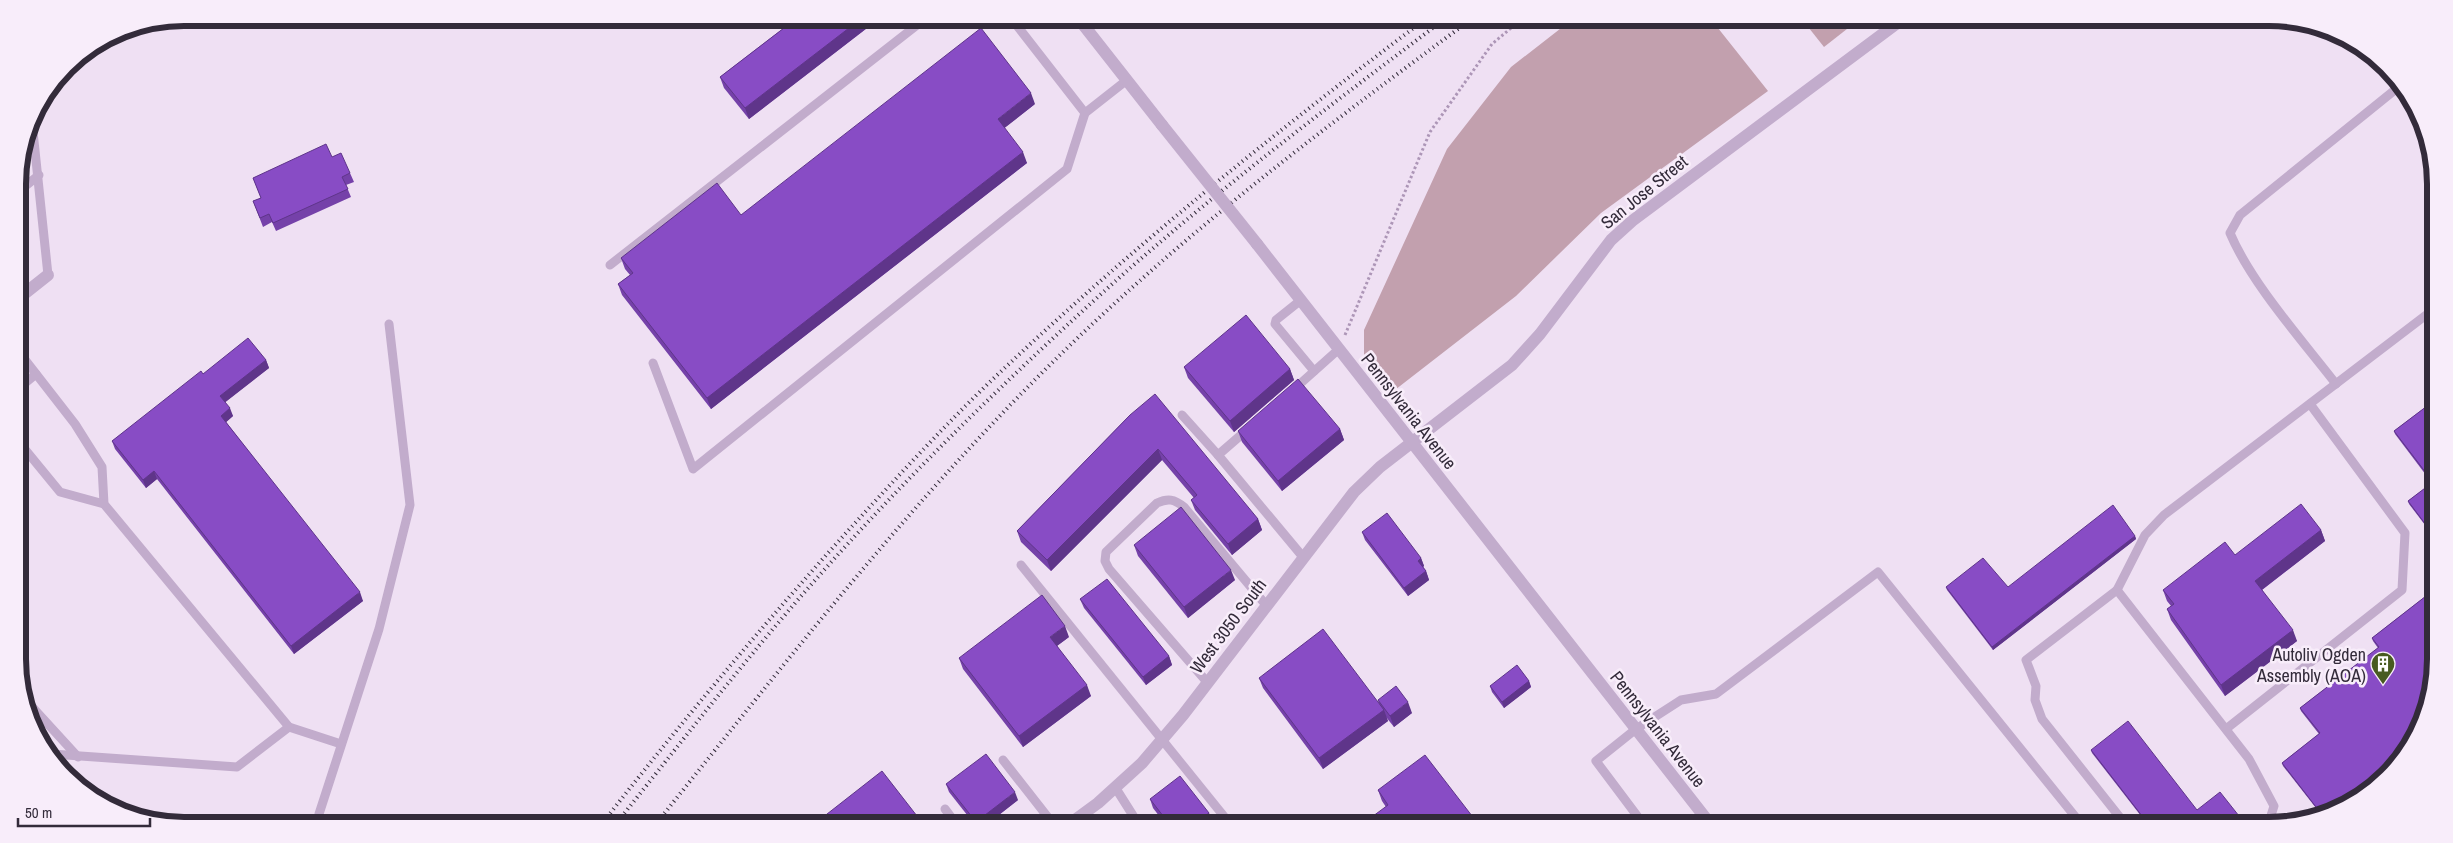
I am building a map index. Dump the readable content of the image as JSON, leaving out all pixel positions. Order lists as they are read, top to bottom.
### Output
{
  "streets": {
    "street": ["San Jose Street", "Pennsylvania Avenue", "West 3050 South"]
  },
  "crossings": [
    ["San Jose Street", "Pennsylvania Avenue"],
    ["San Jose Street", "West 3050 South"],
    ["Pennsylvania Avenue", "West 3050 South"]
  ],
  "places": {
    "building": ["Autoliv Ogden Assembly (AOA)"]
  },
  "scale_bar": "50 m"
}
